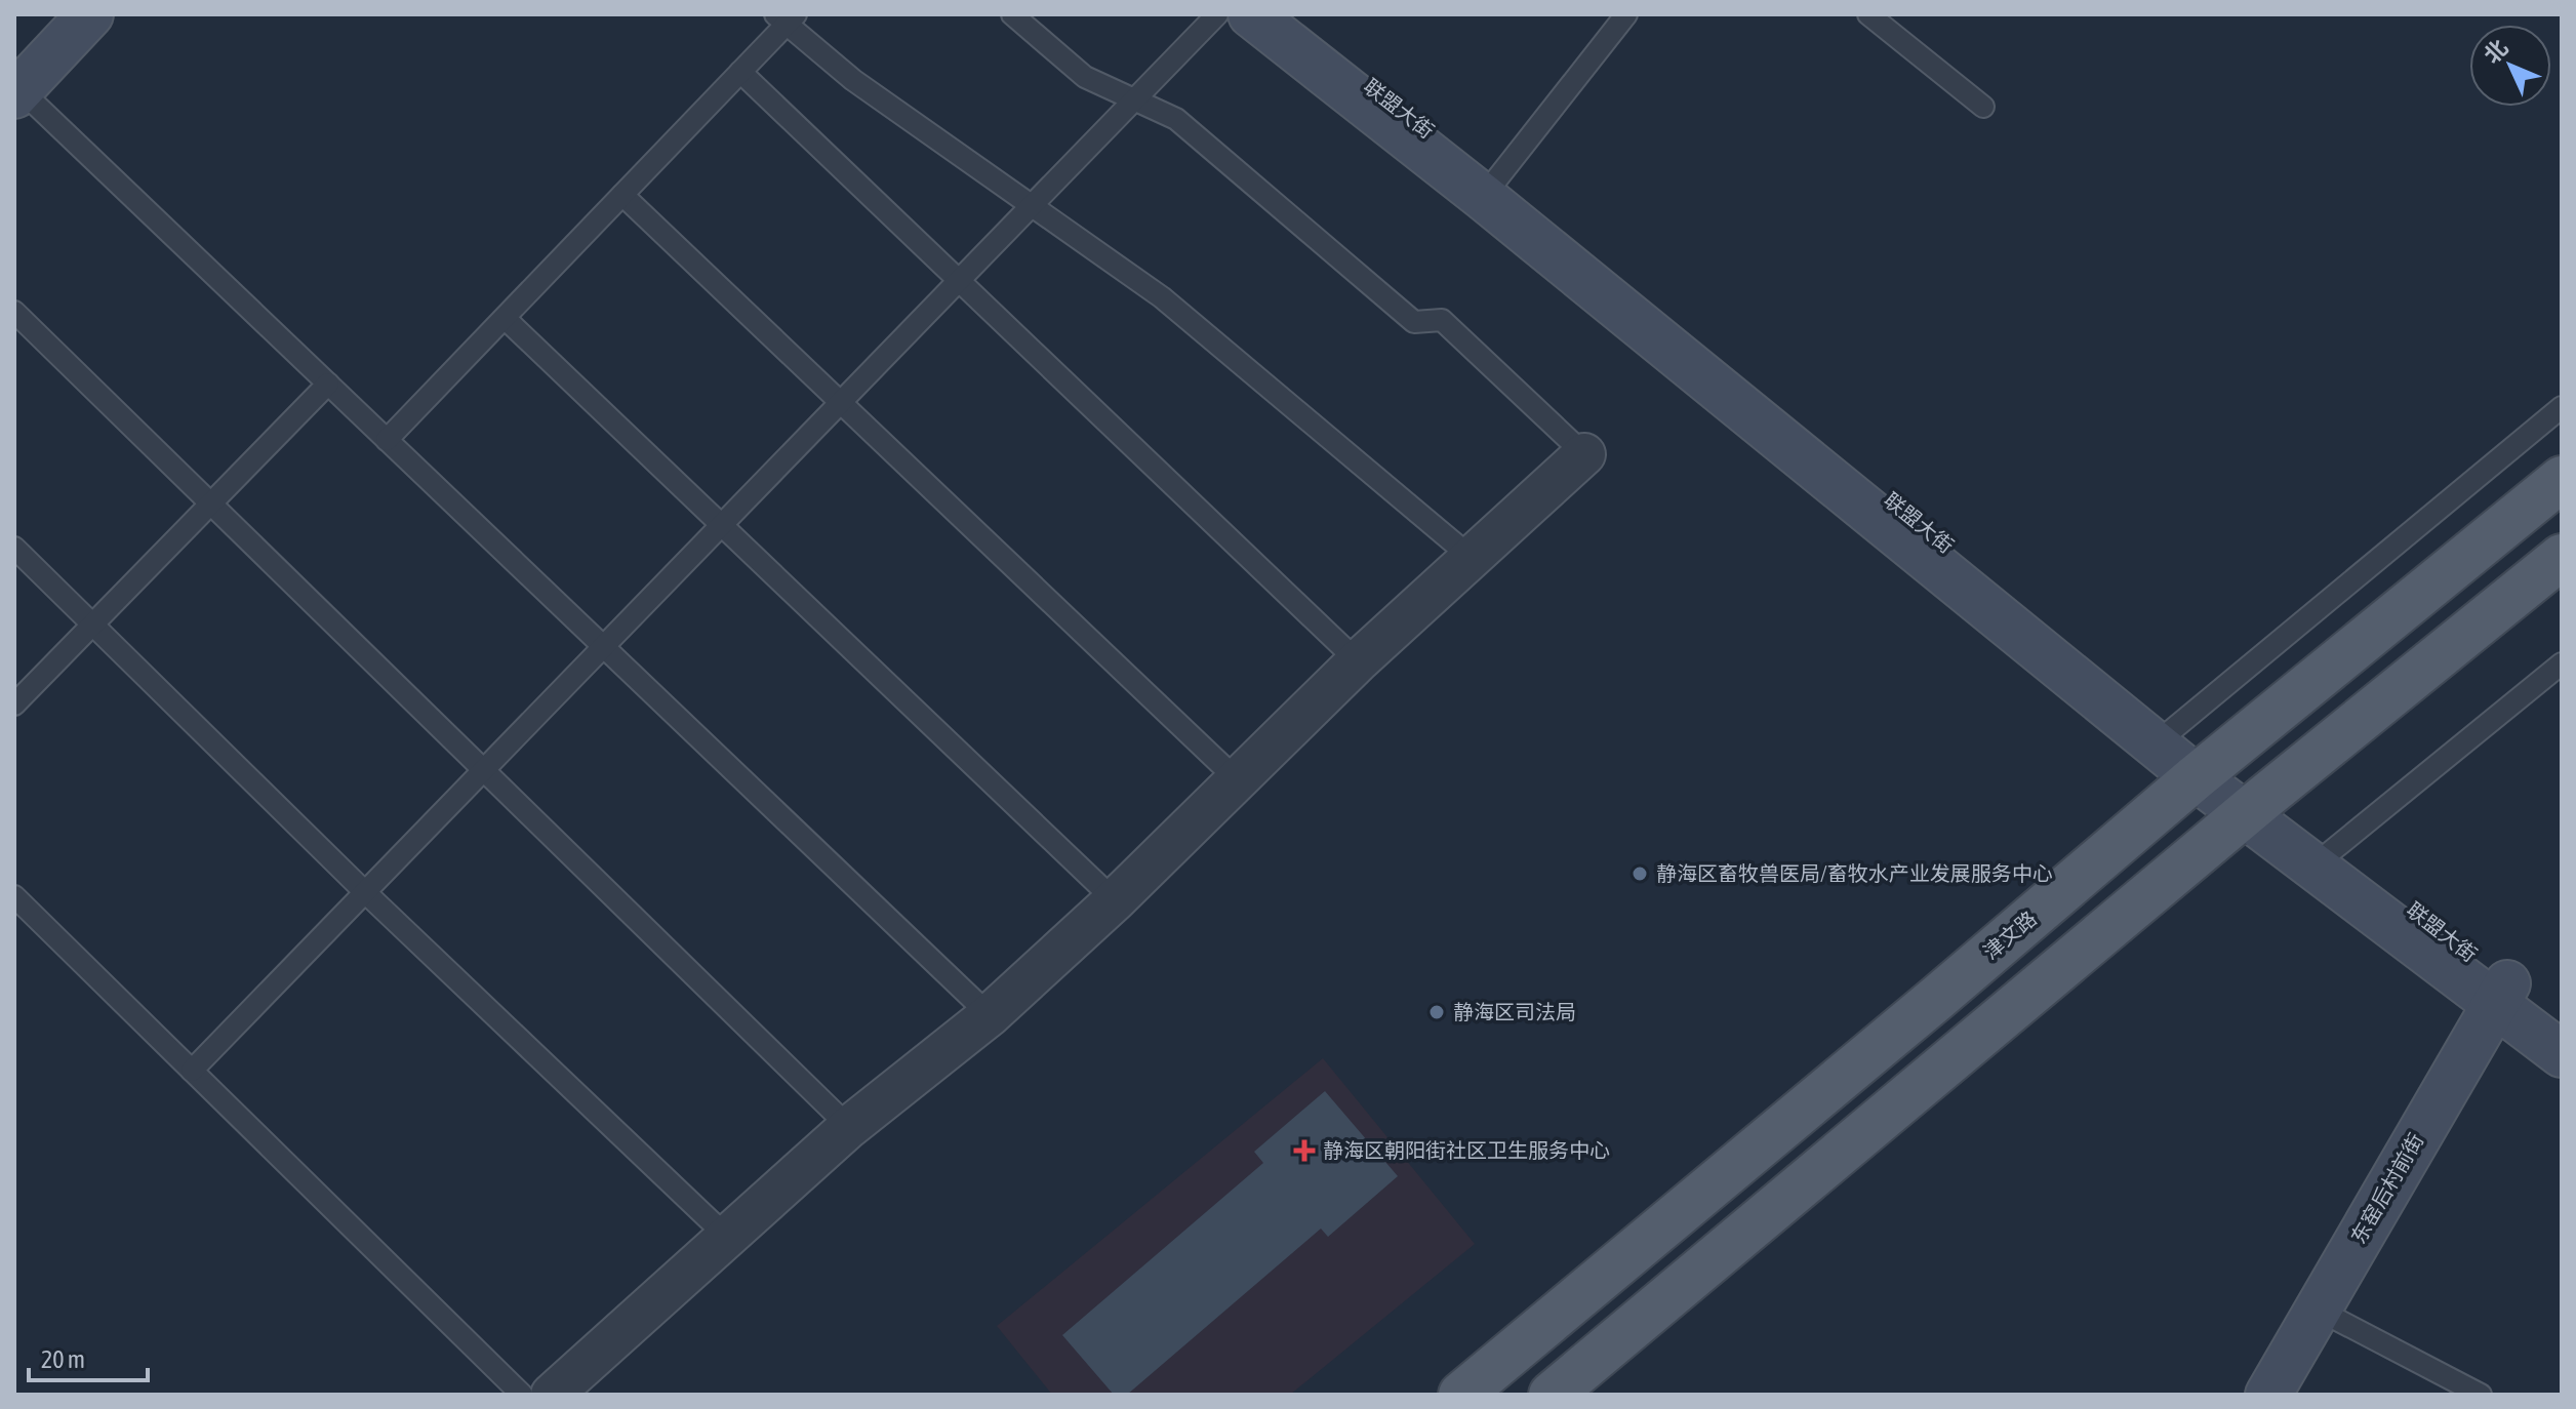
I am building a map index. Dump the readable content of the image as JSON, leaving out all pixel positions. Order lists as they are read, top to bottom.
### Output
{
  "streets": {
    "main road": ["联盟大街", "津文路", "东窑后村前街"]
  },
  "crossings": [
    ["联盟大街", "津文路"],
    ["联盟大街", "东窑后村前街"]
  ],
  "places": {
    "other": ["静海区畜牧兽医局/畜牧水产业发展服务中心", "静海区司法局"],
    "health": ["静海区朝阳街社区卫生服务中心"]
  },
  "scale_bar": "20 m",
  "north": "top left"
}
